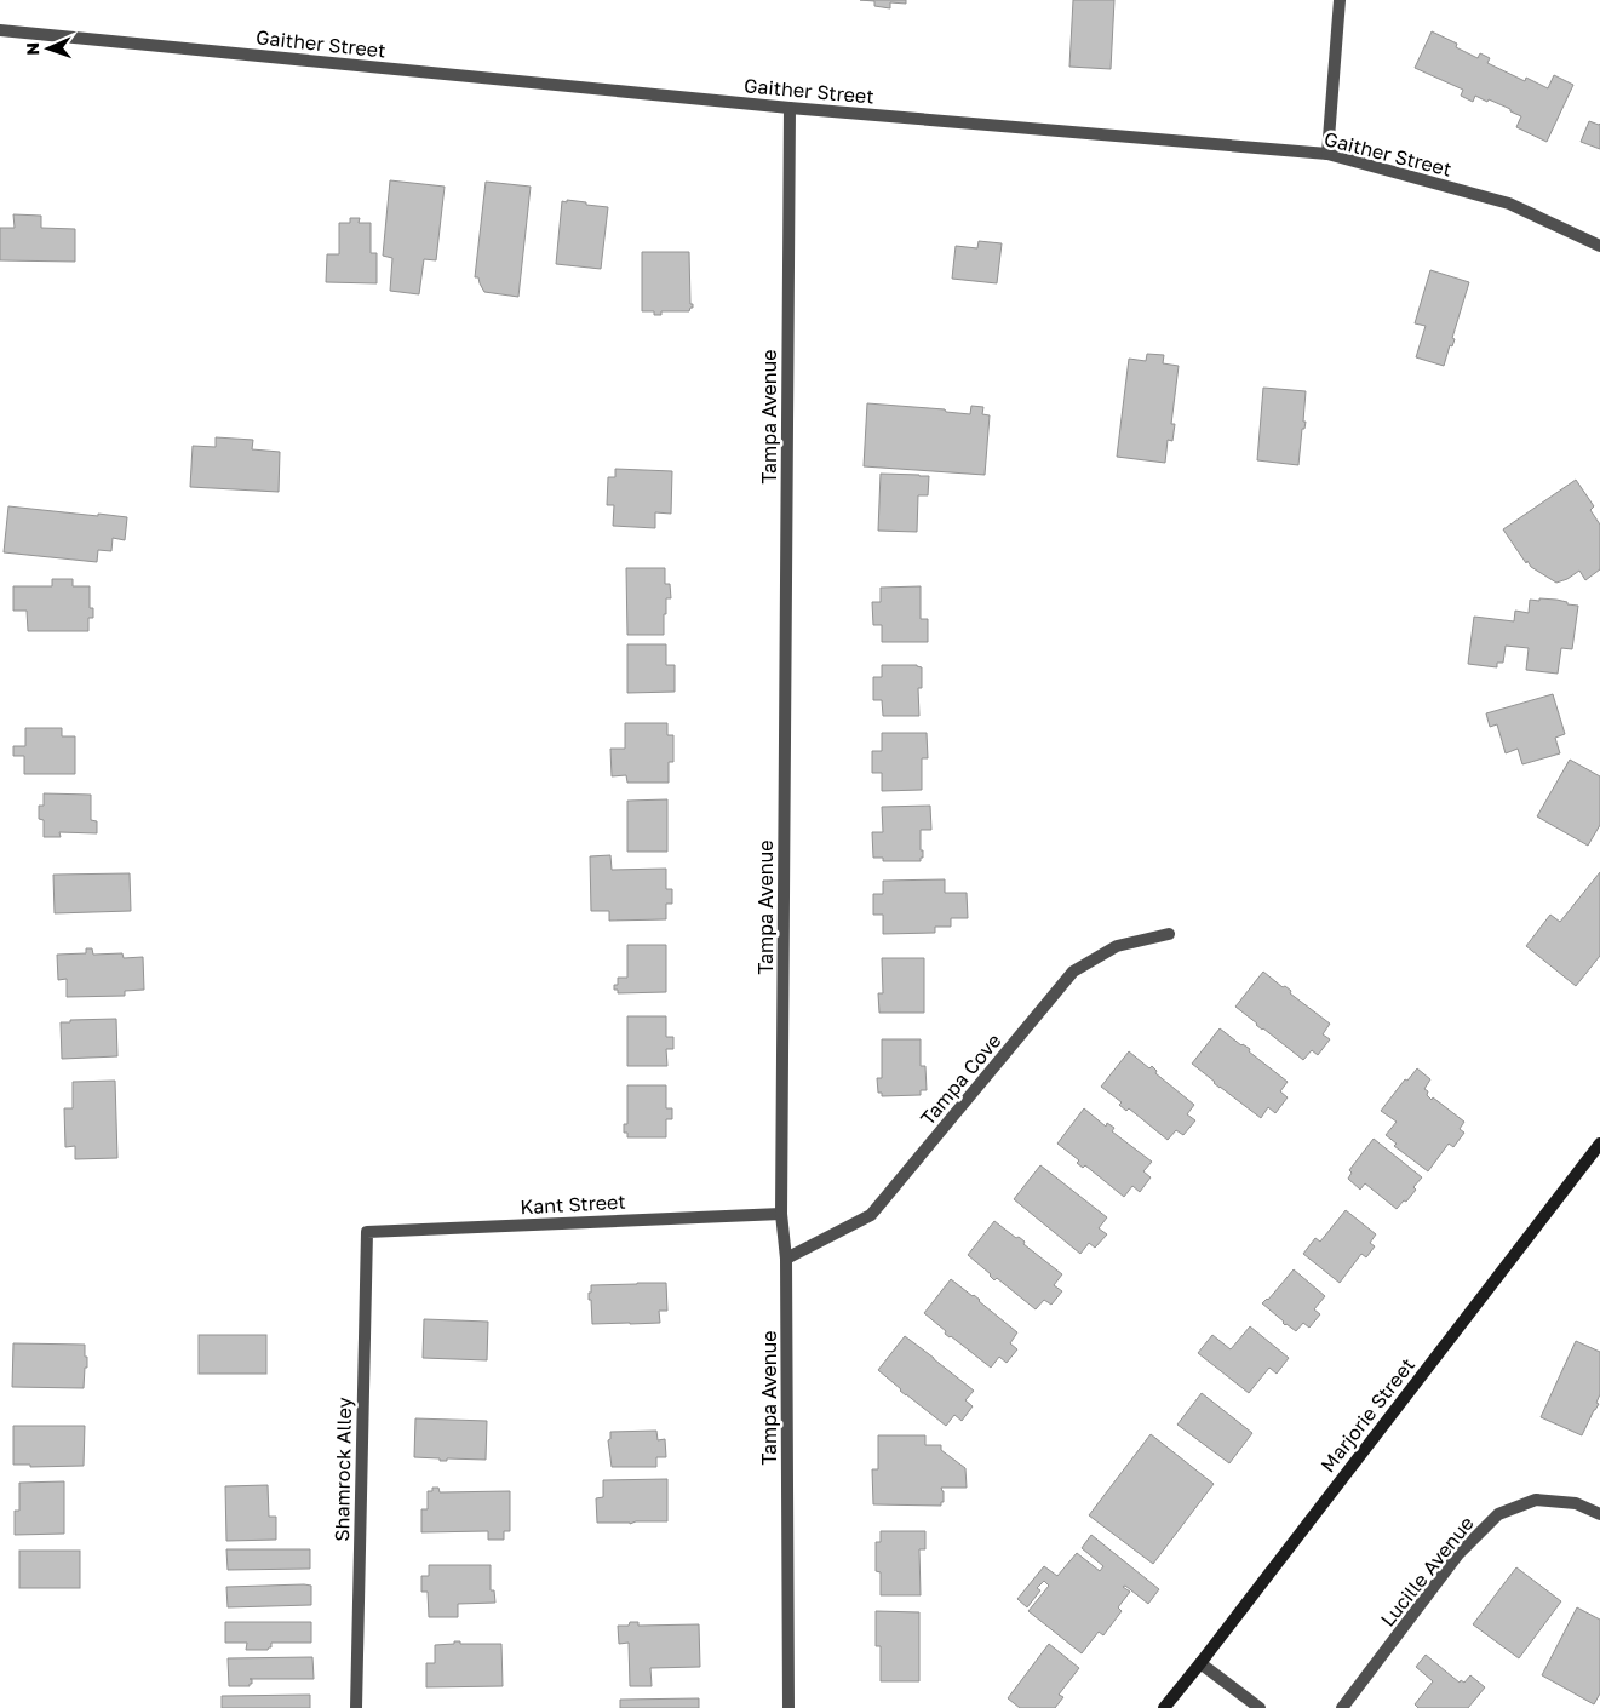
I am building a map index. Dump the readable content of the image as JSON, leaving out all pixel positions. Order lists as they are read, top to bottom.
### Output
{
  "streets": {
    "street": [
      "Gaither Street",
      "Tampa Avenue",
      "Tampa Cove",
      "Kant Street",
      "Marjorie Street",
      "Shamrock Alley",
      "Lucille Avenue"
    ]
  },
  "crossings": [
    ["Gaither Street", "Tampa Avenue"],
    ["Tampa Avenue", "Tampa Cove"],
    ["Tampa Avenue", "Kant Street"],
    ["Kant Street", "Shamrock Alley"]
  ],
  "north": "left"
}
